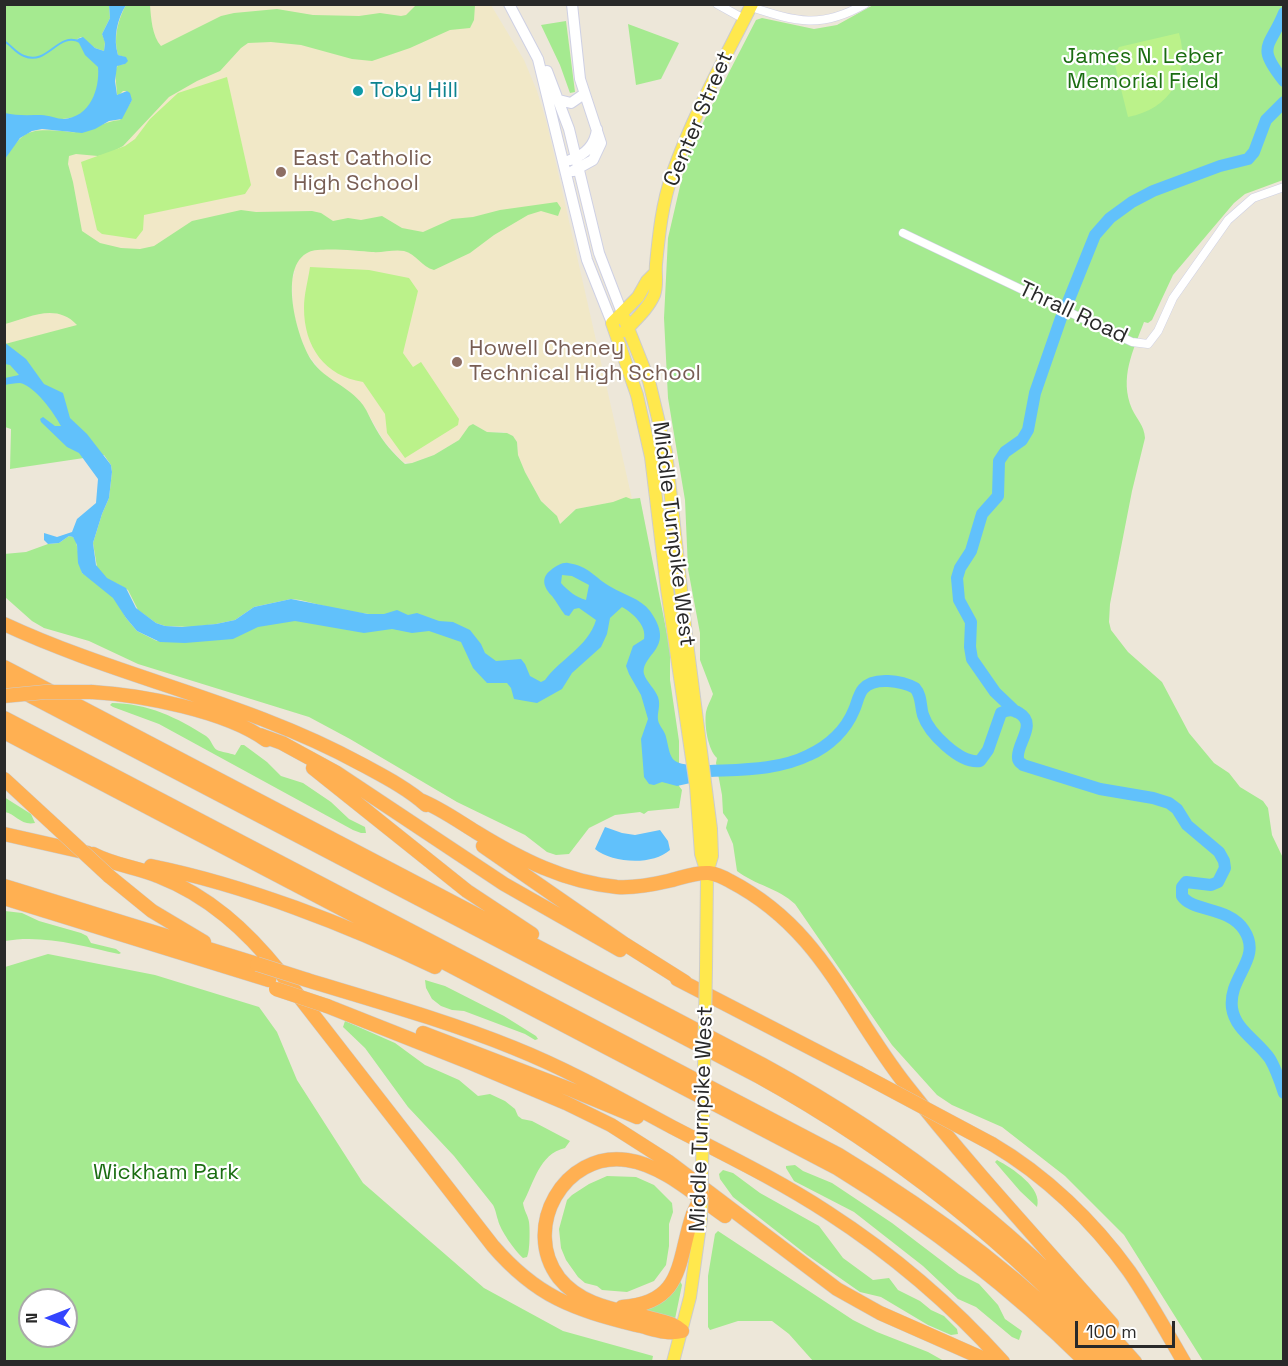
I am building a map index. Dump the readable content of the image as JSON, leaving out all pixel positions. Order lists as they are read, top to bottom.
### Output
{
  "streets": {
    "main road": ["Center Street", "Middle Turnpike West"],
    "street": ["Thrall Road"]
  },
  "crossings": [
    ["Center Street", "Middle Turnpike West"]
  ],
  "parks": ["James N. Leber Memorial Field", "Wickham Park"],
  "places": ["Toby Hill", "East Catholic High School", "Howell Cheney Technical High School"],
  "scale_bar": "100 m",
  "north": "left"
}
